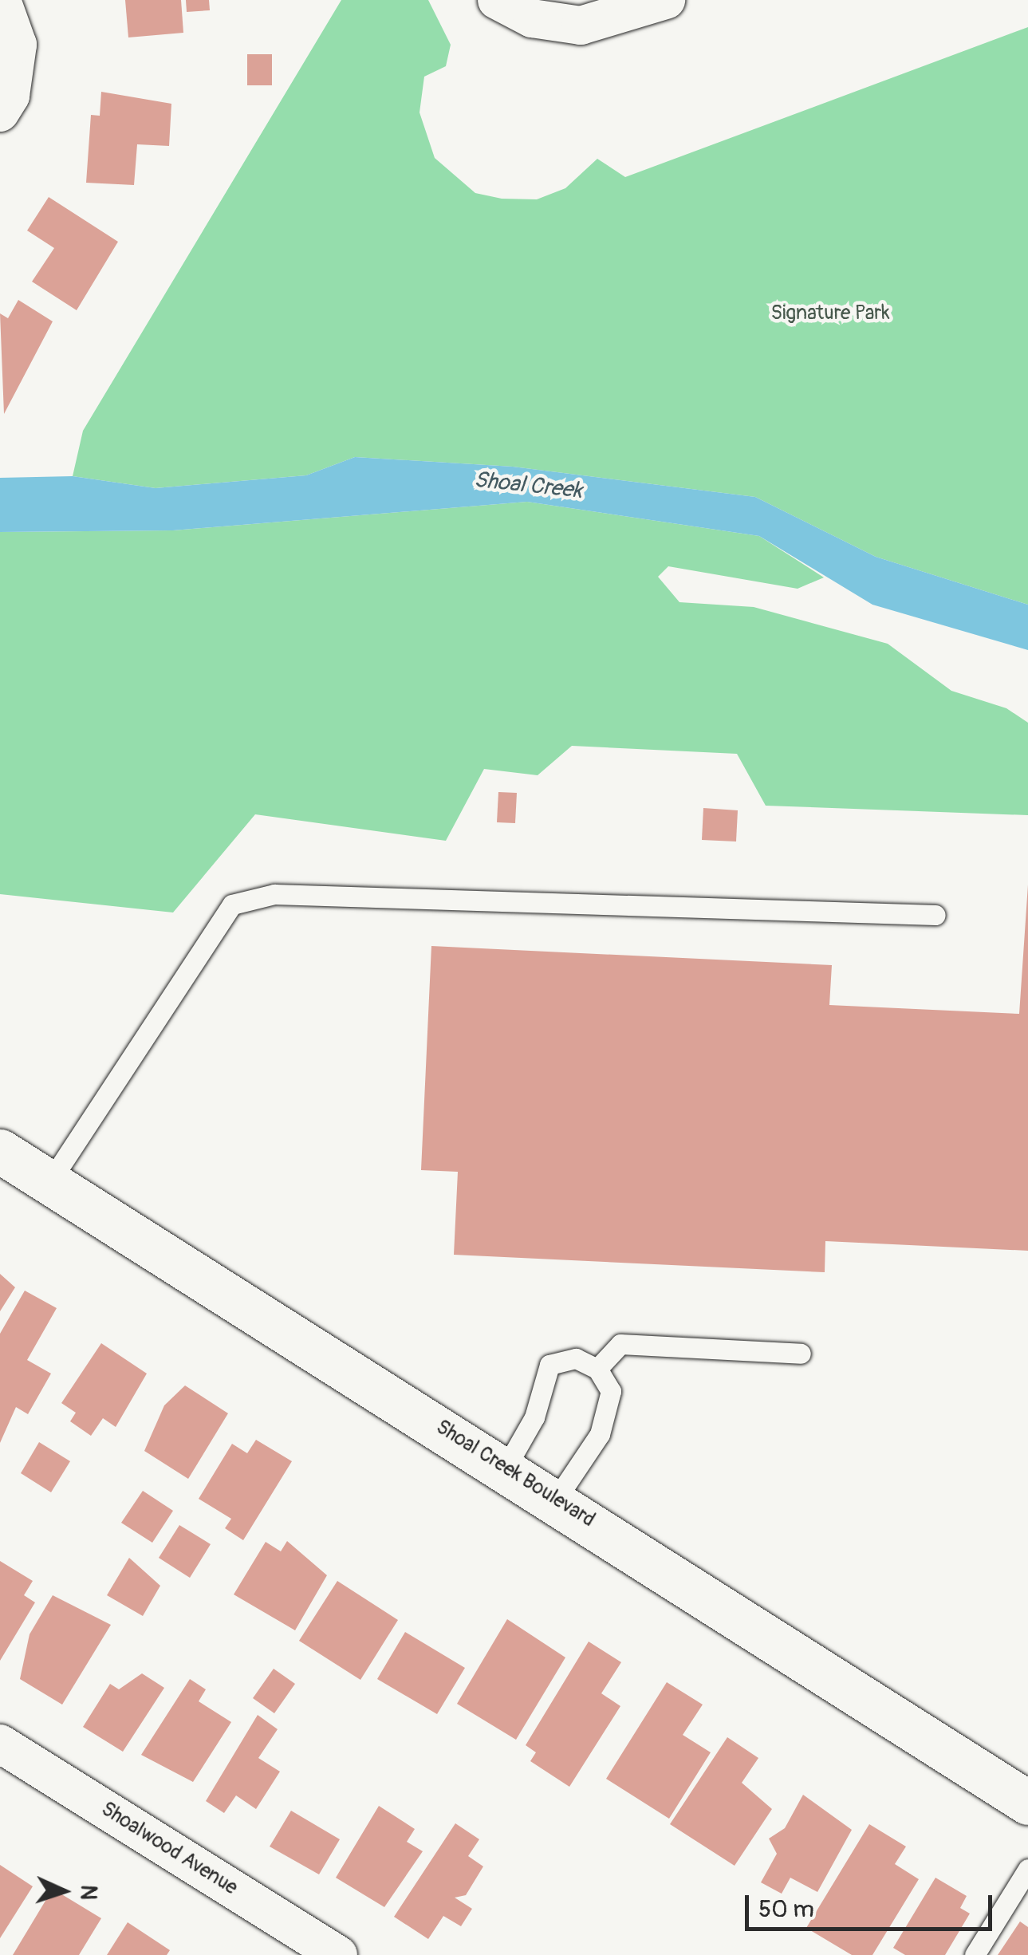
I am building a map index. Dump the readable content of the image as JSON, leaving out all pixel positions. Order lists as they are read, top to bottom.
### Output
{
  "streets": {
    "street": ["Shoal Creek Boulevard", "Shoalwood Avenue"]
  },
  "water": ["Shoal Creek"],
  "parks": ["Signature Park"],
  "scale_bar": "50 m",
  "north": "right"
}
